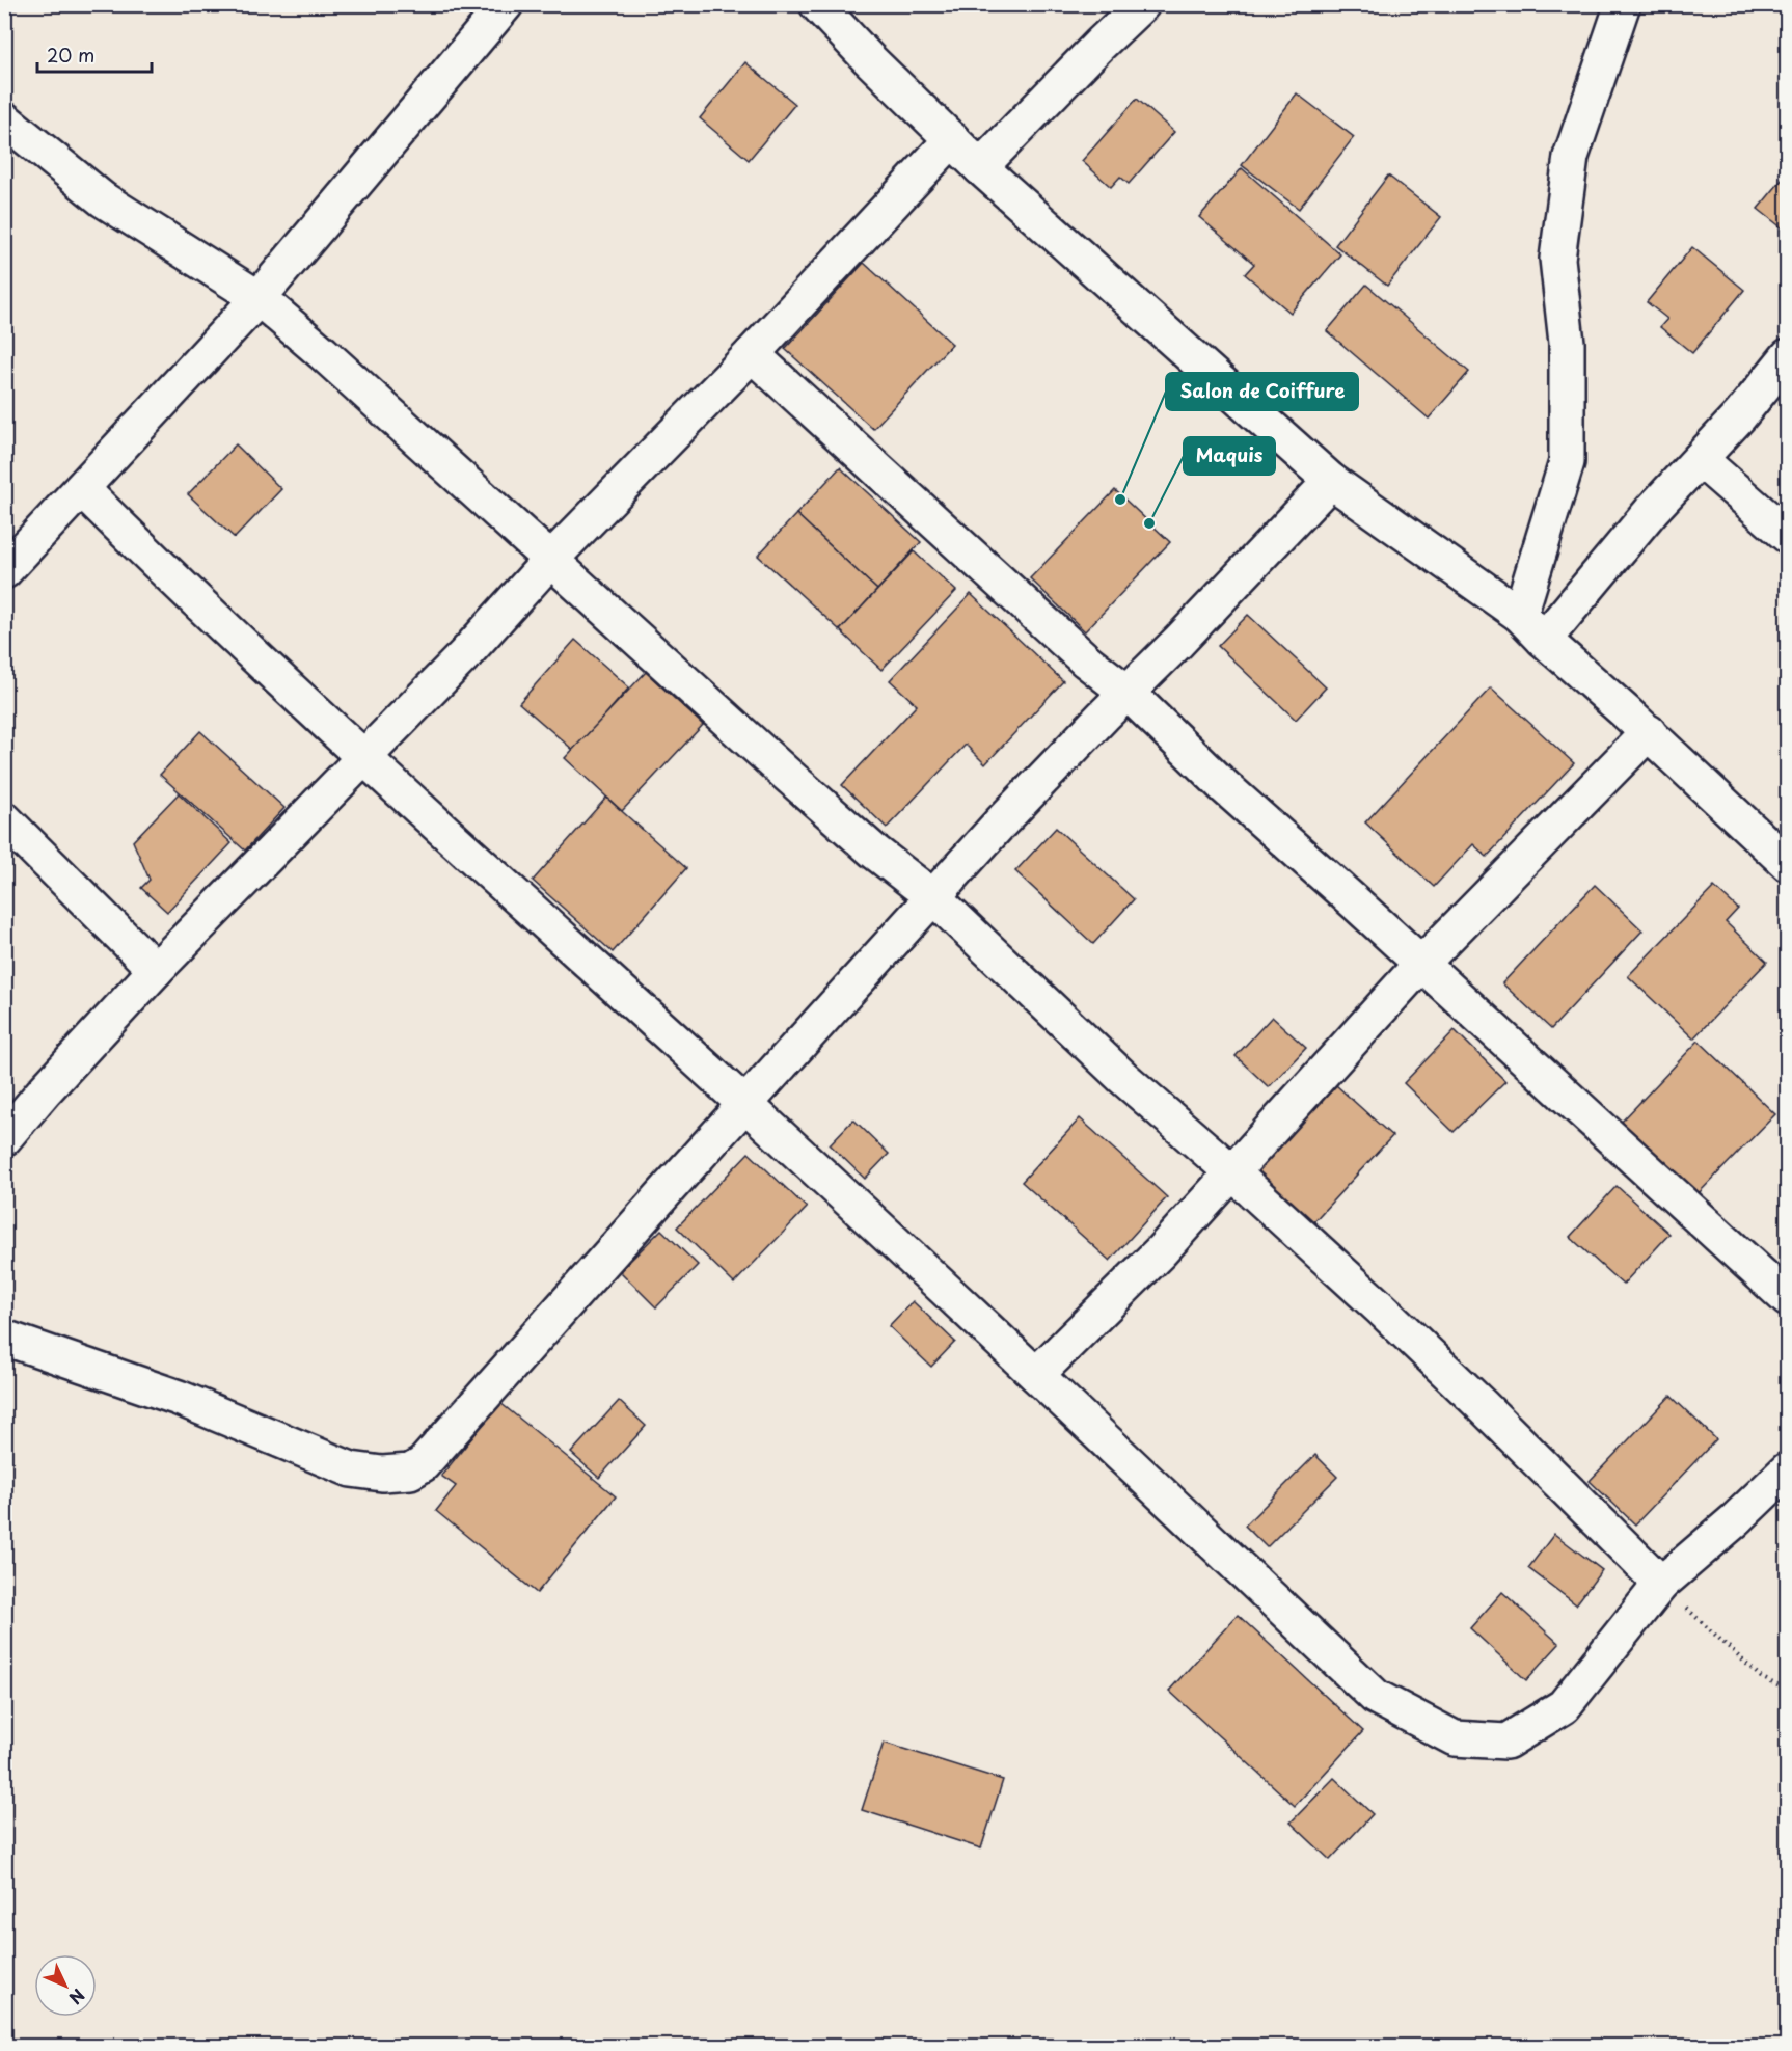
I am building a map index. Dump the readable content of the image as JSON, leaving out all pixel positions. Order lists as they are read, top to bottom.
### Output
{
  "places": ["Salon de Coiffure", "Maquis"],
  "scale_bar": "20 m",
  "north": "bottom right"
}
